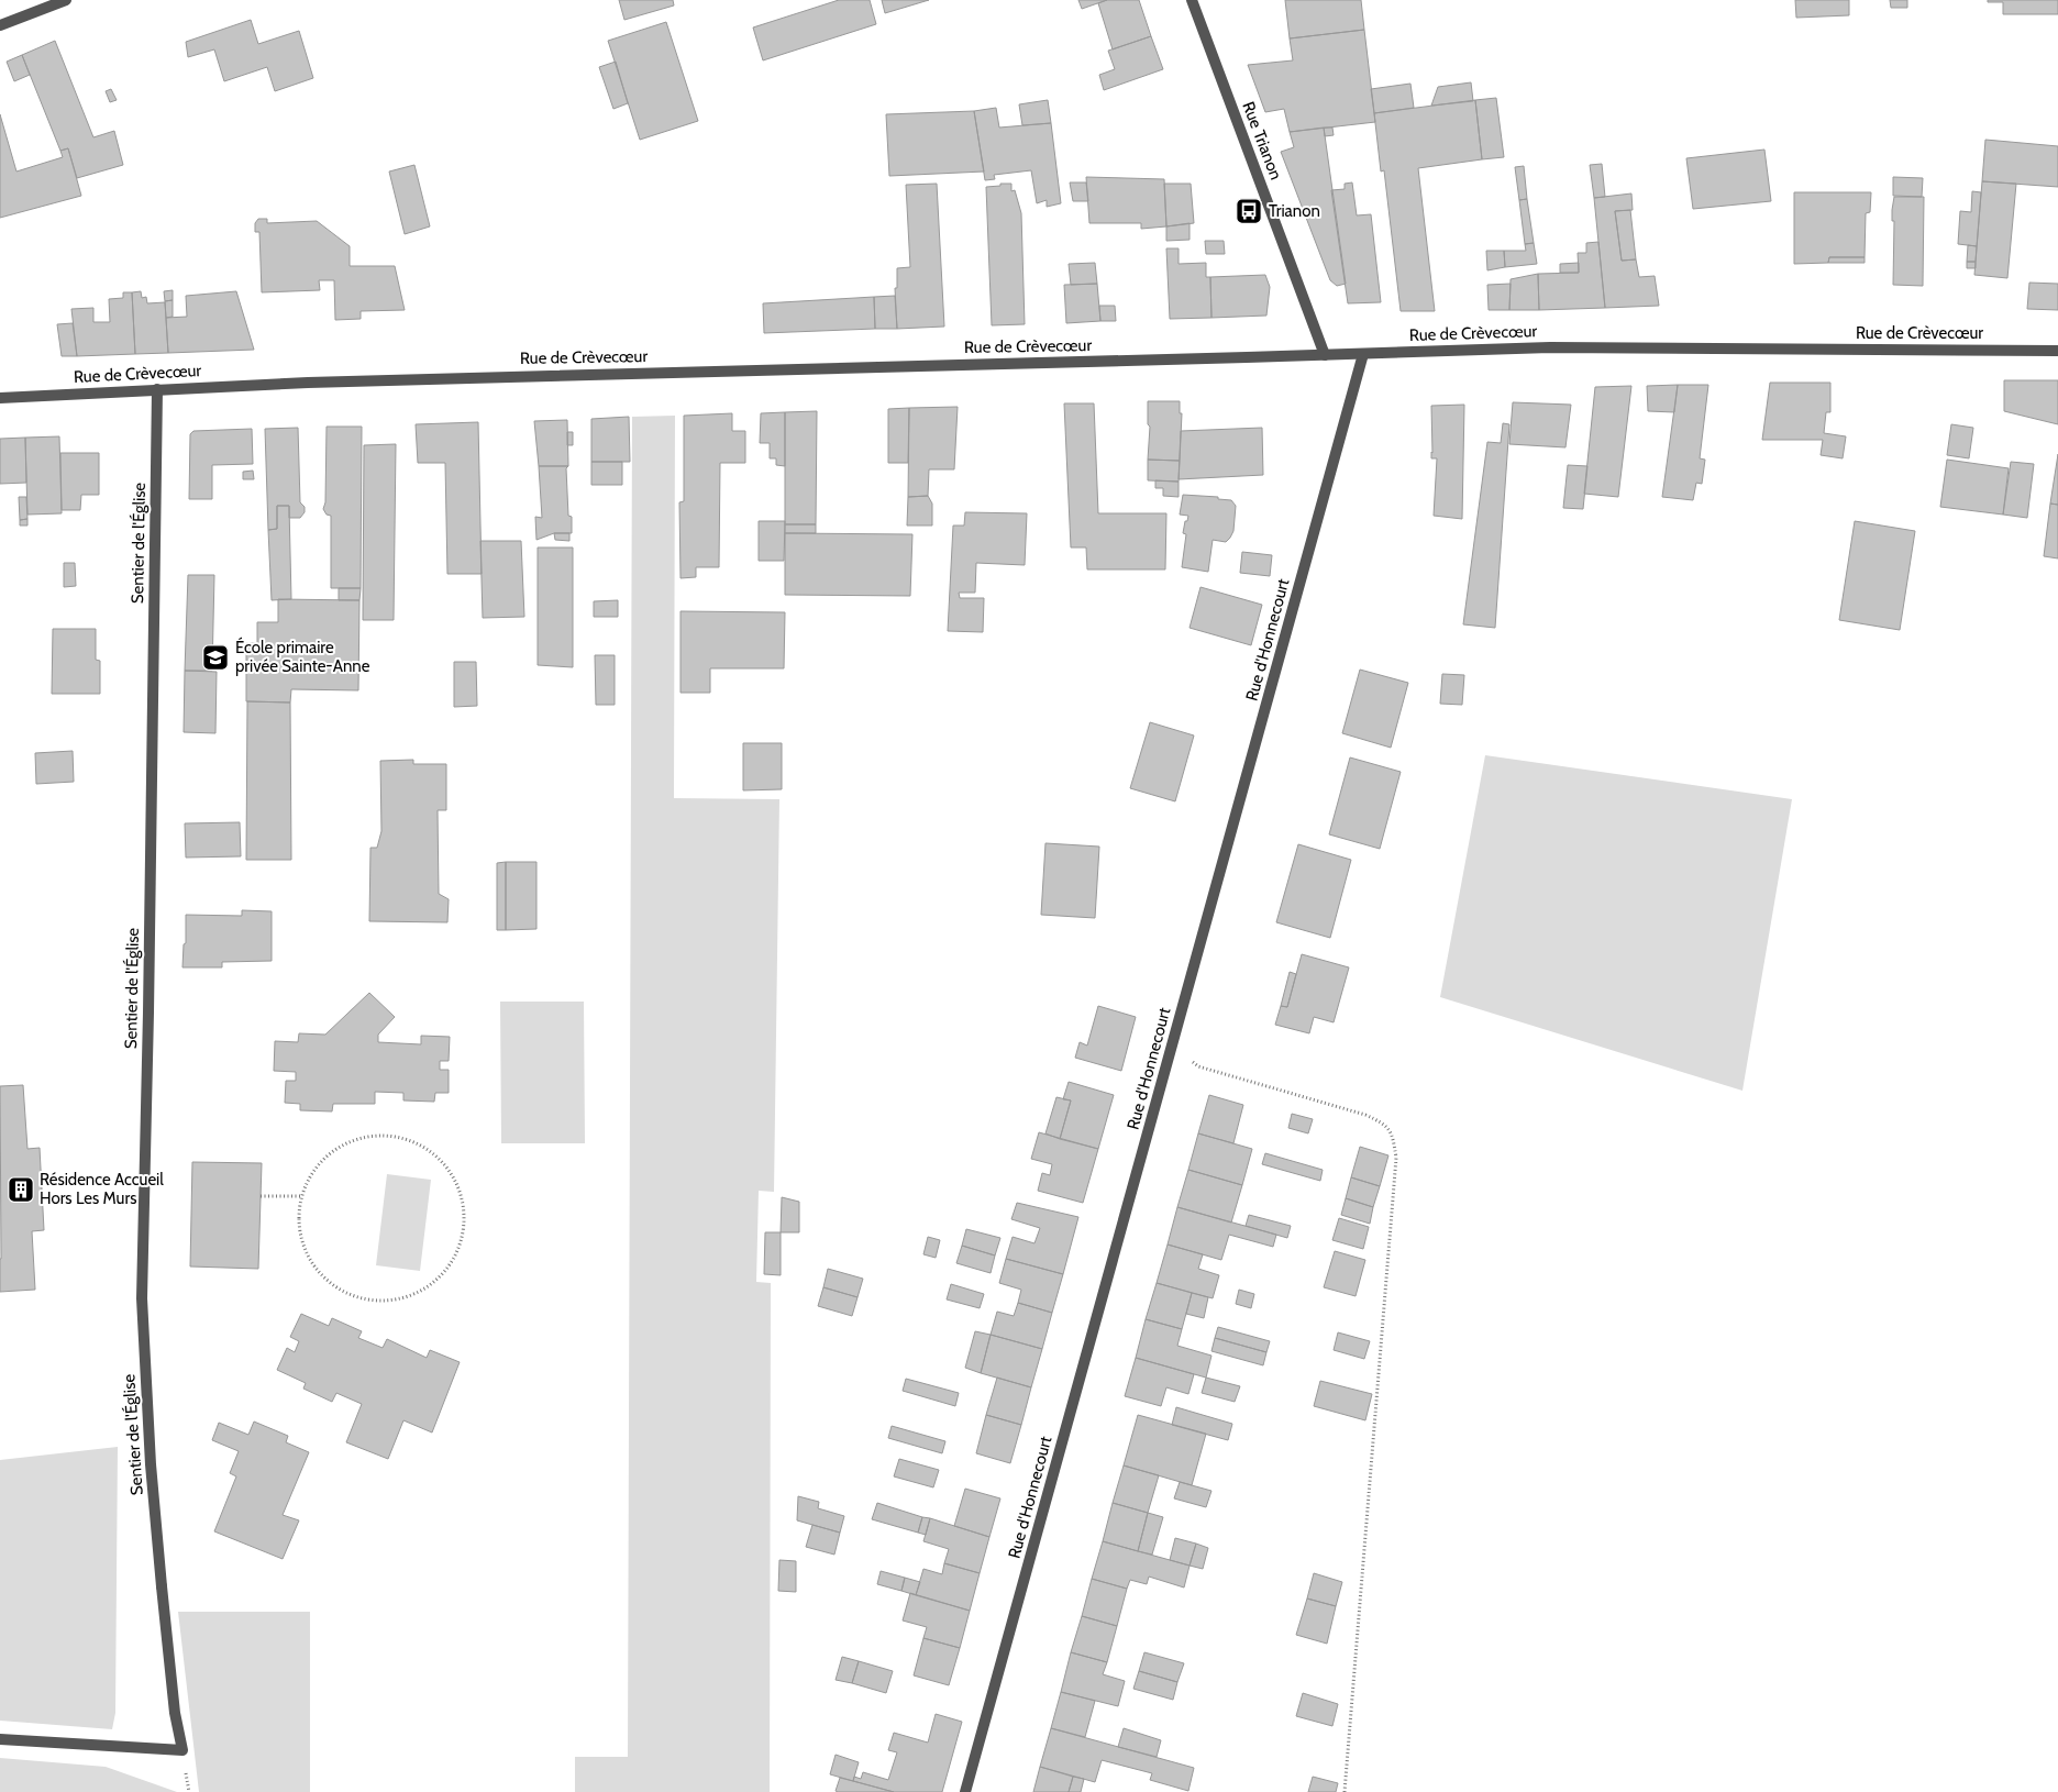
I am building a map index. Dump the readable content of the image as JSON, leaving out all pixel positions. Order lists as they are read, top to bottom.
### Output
{
  "streets": {
    "street": [
      "Rue Trianon",
      "Rue de Crèvecœur",
      "Sentier de l'Église",
      "Rue d'Honnecourt"
    ]
  },
  "crossings": [
    ["Rue Trianon", "Rue de Crèvecœur"],
    ["Rue de Crèvecœur", "Sentier de l'Église"],
    ["Rue de Crèvecœur", "Rue d'Honnecourt"]
  ],
  "places": {
    "bus stop": ["Trianon"],
    "school or university": ["École primaire privée Sainte-Anne"],
    "building": ["Résidence Accueil Hors Les Murs"]
  }
}
